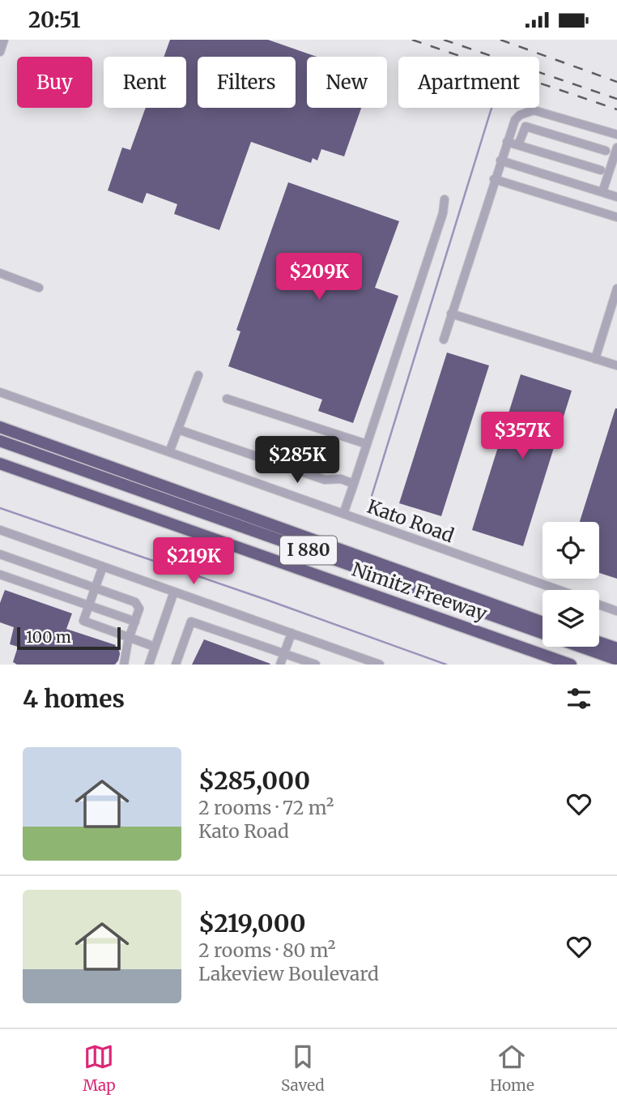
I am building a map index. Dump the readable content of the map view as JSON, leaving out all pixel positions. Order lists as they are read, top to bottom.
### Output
{
  "streets": {
    "highway": ["I 880", "Nimitz Freeway"],
    "street": ["Kato Road"]
  },
  "scale_bar": "100 m",
  "page": {
    "status": "20:51",
    "chip": [
      "Buy",
      "Rent",
      "Filters",
      "New",
      "Apartment"
    ],
    "price": [
      "$209K",
      "$357K",
      "$285K",
      "$219K"
    ],
    "scale": "100 m",
    "heading": "4 homes",
    "list": [
      {
        "name": "$285,000",
        "note": "2 rooms · 72 m² · Kato Road"
      },
      {
        "name": "$219,000",
        "note": "2 rooms · 80 m² · Lakeview Boulevard"
      }
    ],
    "tabs": ["Map", "Saved", "Home"]
  }
}
